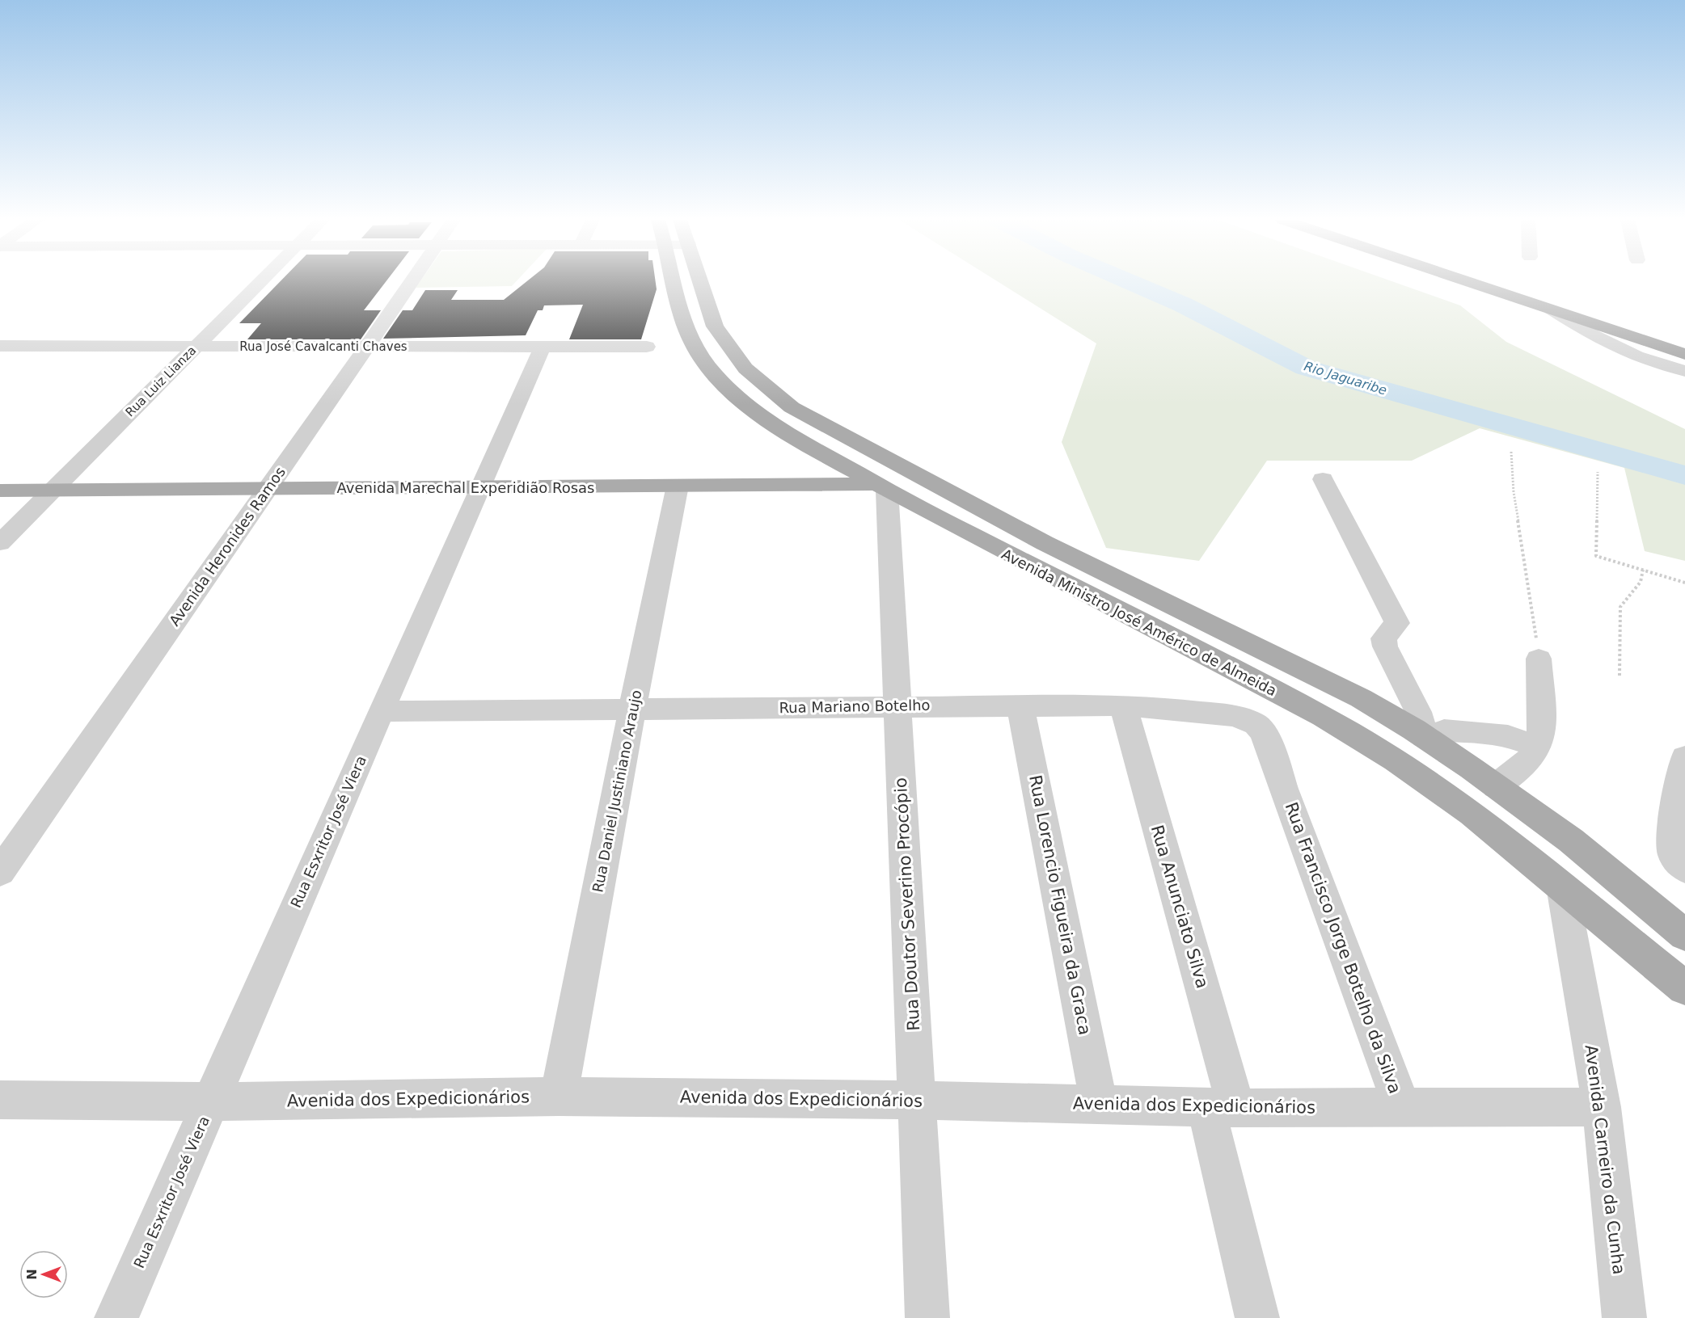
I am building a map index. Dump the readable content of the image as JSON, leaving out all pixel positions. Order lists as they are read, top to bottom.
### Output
{
  "streets": {
    "main road": ["Avenida Marechal Experidião Rosas", "Avenida Ministro José Américo de Almeida"],
    "street": [
      "Rua José Cavalcanti Chaves",
      "Rua Luiz Lianza",
      "Avenida Heronides Ramos",
      "Rua Mariano Botelho",
      "Rua Daniel Justiniano Araujo",
      "Rua Esxritor José Viera",
      "Rua Doutor Severino Procópio",
      "Rua Lorencio Figueira da Graca",
      "Rua Anunciato Silva",
      "Rua Francisco Jorge Botelho da Silva",
      "Avenida dos Expedicionários",
      "Avenida Carneiro da Cunha"
    ]
  },
  "crossings": [
    ["Rua José Cavalcanti Chaves", "Rua Luiz Lianza"],
    ["Rua José Cavalcanti Chaves", "Avenida Heronides Ramos"],
    ["Rua José Cavalcanti Chaves", "Rua Esxritor José Viera"],
    ["Rua Luiz Lianza", "Avenida Marechal Experidião Rosas"],
    ["Avenida Marechal Experidião Rosas", "Avenida Heronides Ramos"],
    ["Avenida Marechal Experidião Rosas", "Avenida Ministro José Américo de Almeida"],
    ["Avenida Marechal Experidião Rosas", "Rua Daniel Justiniano Araujo"],
    ["Avenida Marechal Experidião Rosas", "Rua Esxritor José Viera"],
    ["Avenida Marechal Experidião Rosas", "Rua Doutor Severino Procópio"],
    ["Avenida Ministro José Américo de Almeida", "Rua Doutor Severino Procópio"],
    ["Avenida Ministro José Américo de Almeida", "Avenida Carneiro da Cunha"],
    ["Rua Mariano Botelho", "Rua Daniel Justiniano Araujo"],
    ["Rua Mariano Botelho", "Rua Esxritor José Viera"],
    ["Rua Mariano Botelho", "Rua Doutor Severino Procópio"],
    ["Rua Mariano Botelho", "Rua Lorencio Figueira da Graca"],
    ["Rua Mariano Botelho", "Rua Anunciato Silva"],
    ["Rua Mariano Botelho", "Rua Francisco Jorge Botelho da Silva"],
    ["Rua Daniel Justiniano Araujo", "Avenida dos Expedicionários"],
    ["Rua Esxritor José Viera", "Avenida dos Expedicionários"],
    ["Rua Doutor Severino Procópio", "Avenida dos Expedicionários"],
    ["Rua Lorencio Figueira da Graca", "Avenida dos Expedicionários"],
    ["Rua Anunciato Silva", "Avenida dos Expedicionários"],
    ["Rua Francisco Jorge Botelho da Silva", "Avenida dos Expedicionários"],
    ["Avenida dos Expedicionários", "Avenida Carneiro da Cunha"]
  ],
  "water": ["Rio Jaguaribe"],
  "north": "left"
}
